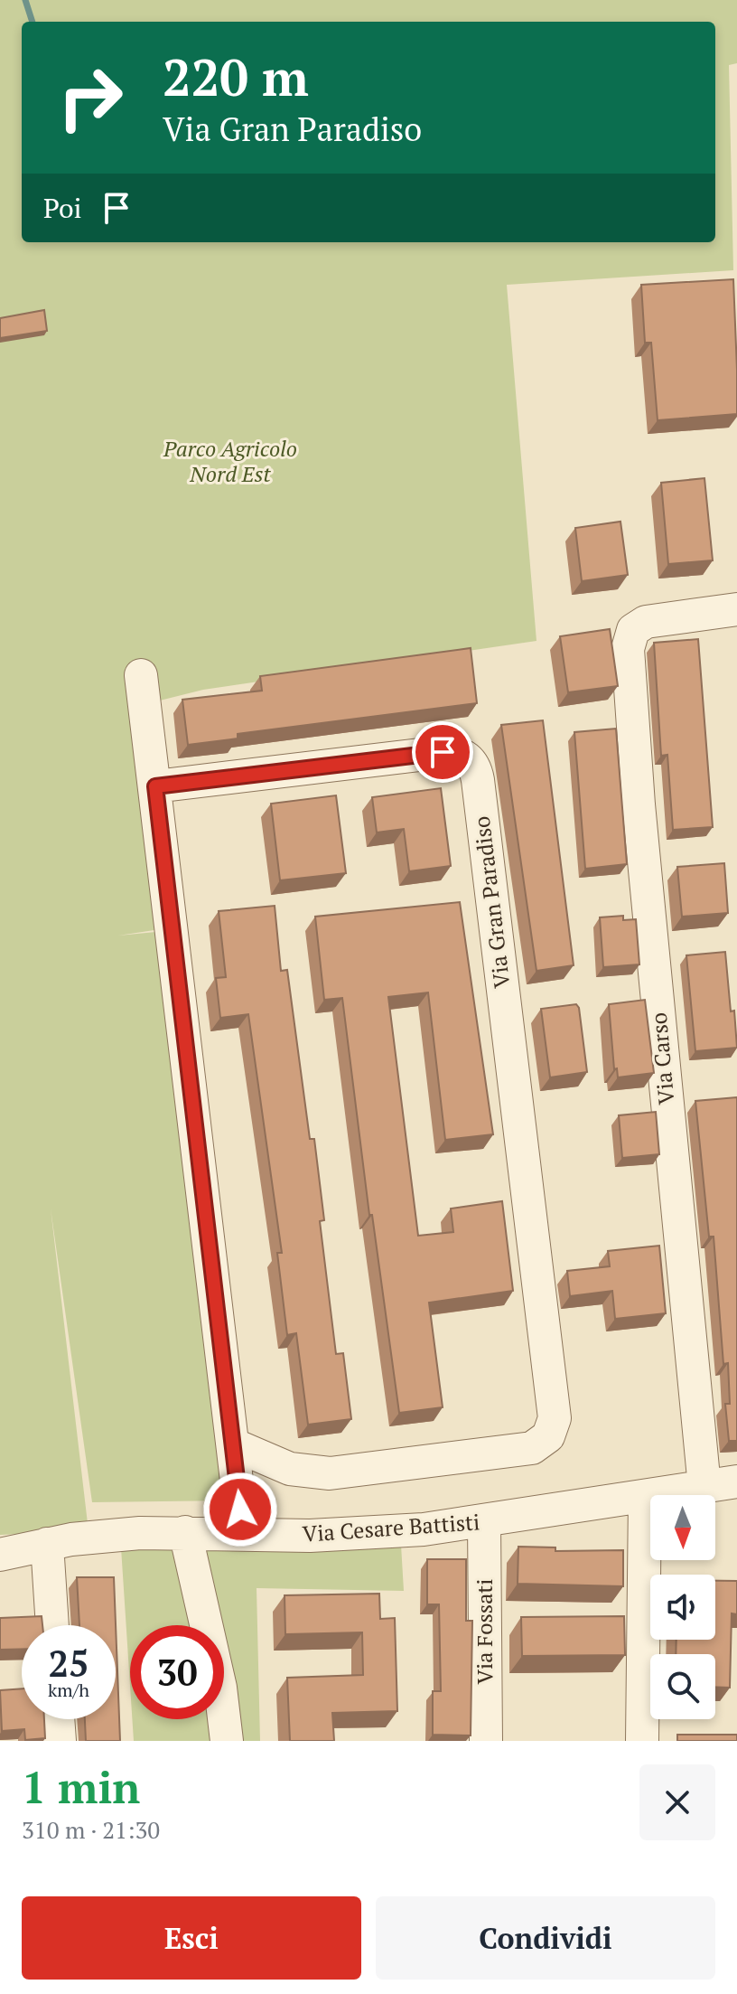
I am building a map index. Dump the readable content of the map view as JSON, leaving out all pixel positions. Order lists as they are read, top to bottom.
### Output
{
  "streets": {
    "street": [
      "Via Gran Paradiso",
      "Via Carso",
      "Via Cesare Battisti",
      "Via Fossati"
    ]
  },
  "crossings": [
    ["Via Carso", "Via Cesare Battisti"],
    ["Via Cesare Battisti", "Via Fossati"]
  ],
  "parks": ["Parco Agricolo Nord Est"],
  "north": "bottom",
  "page": {
    "turn": ["220 m", "Via Gran Paradiso"],
    "then": "Poi",
    "speed": "25 km/h",
    "limit": "30",
    "heading": ["1 min", "310 m · 21:30"],
    "buttons": ["Esci", "Condividi"]
  }
}
